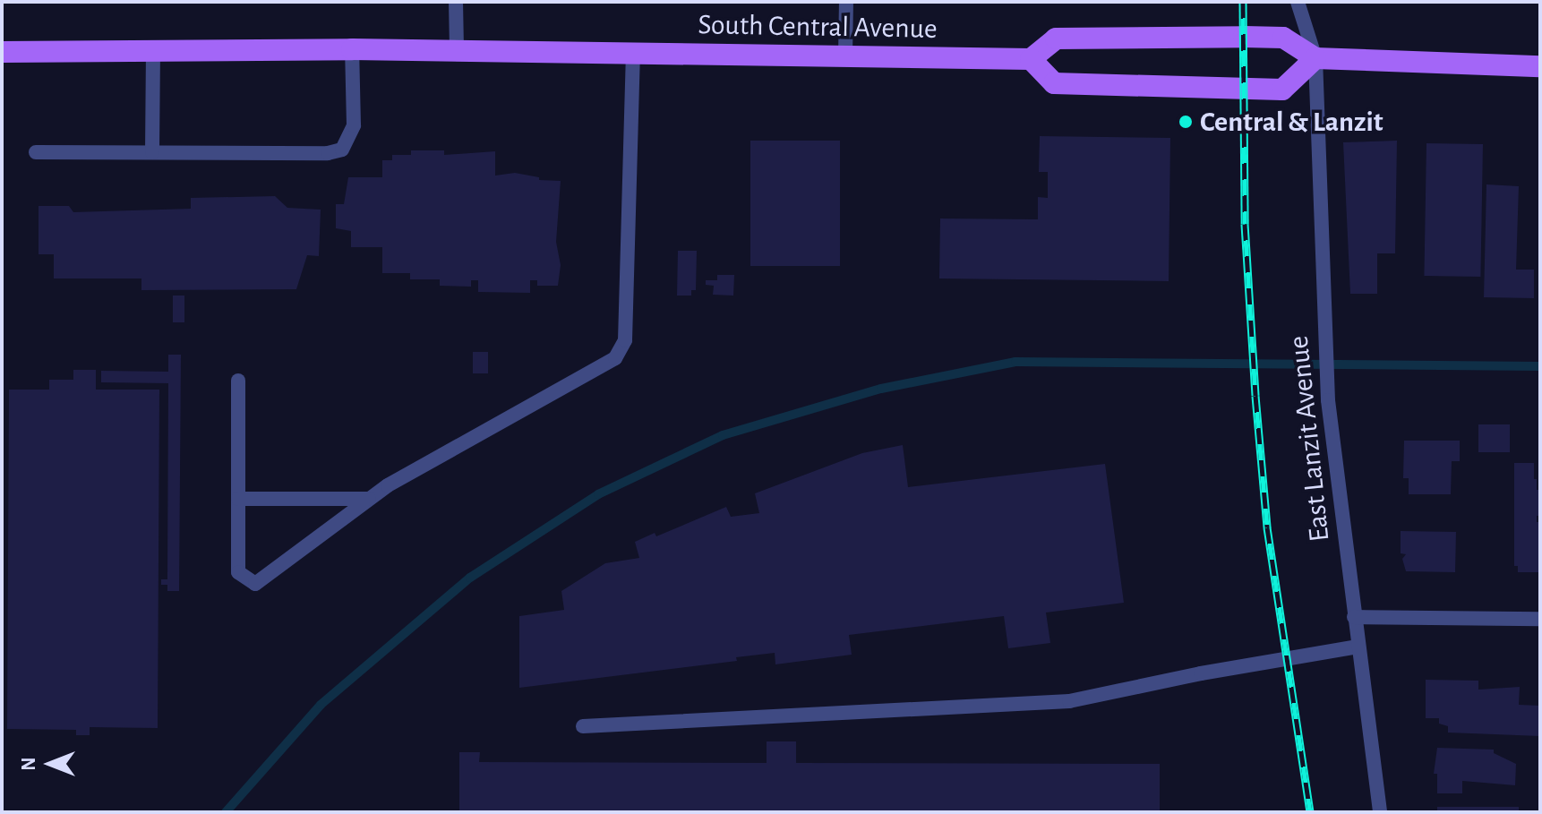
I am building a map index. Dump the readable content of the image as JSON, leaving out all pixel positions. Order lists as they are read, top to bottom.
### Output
{
  "streets": {
    "main road": ["South Central Avenue"],
    "street": ["East Lanzit Avenue"]
  },
  "places": ["Central & Lanzit"],
  "north": "left"
}
